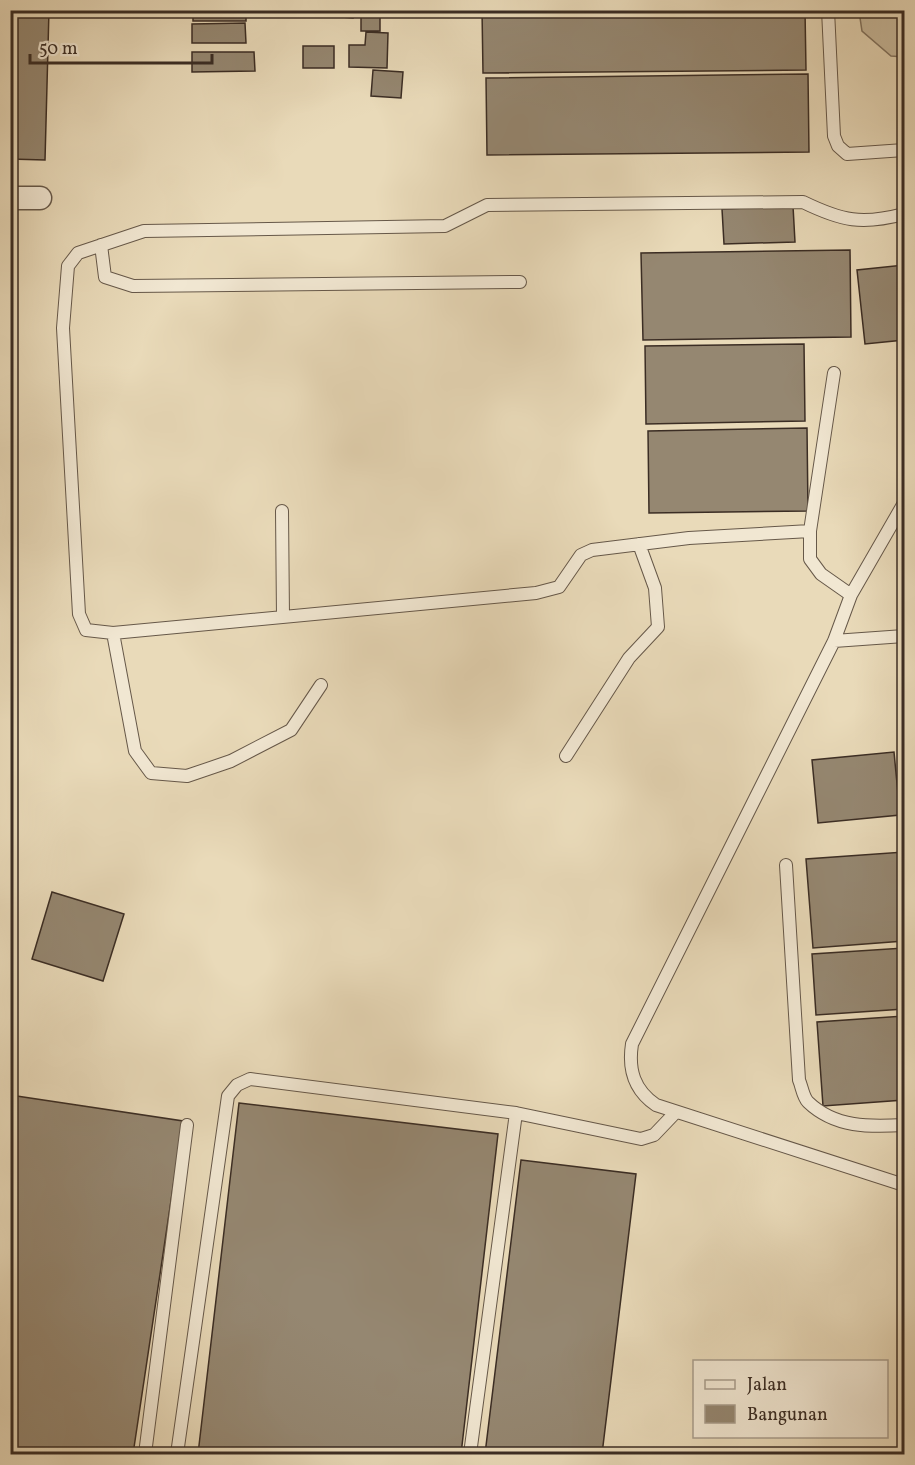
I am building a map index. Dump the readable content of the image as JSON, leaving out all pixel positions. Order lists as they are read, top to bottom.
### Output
{
  "legend": ["Jalan", "Bangunan"],
  "scale_bar": "50 m"
}
